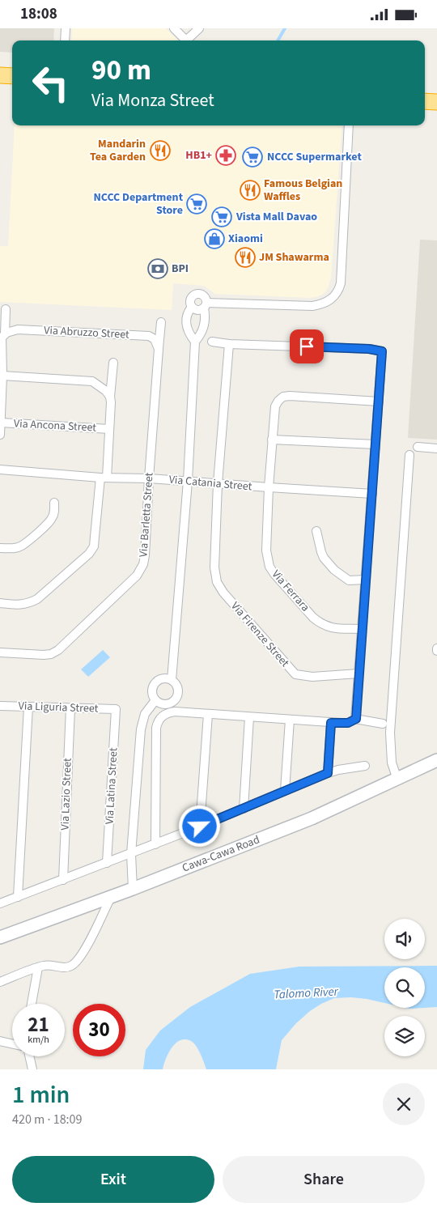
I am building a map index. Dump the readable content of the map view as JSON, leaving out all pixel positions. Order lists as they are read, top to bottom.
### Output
{
  "streets": {
    "street": [
      "Via Abruzzo Street",
      "Via Ancona Street",
      "Via Catania Street",
      "Via Barletta Street",
      "Via Ferrara",
      "Via Firenze Street",
      "Via Liguria Street",
      "Via Latina Street",
      "Via Lazio Street",
      "Cawa-Cawa Road"
    ]
  },
  "crossings": [
    ["Via Abruzzo Street", "Via Barletta Street"],
    ["Via Catania Street", "Via Barletta Street"],
    ["Via Catania Street", "Via Ferrara"],
    ["Via Catania Street", "Via Firenze Street"],
    ["Via Liguria Street", "Via Latina Street"],
    ["Via Liguria Street", "Via Lazio Street"]
  ],
  "water": ["Talomo River"],
  "places": {
    "restaurant": ["Mandarin Tea Garden", "Famous Belgian Waffles", "JM Shawarma"],
    "pharmacy": ["HB1+"],
    "supermarket": ["NCCC Supermarket", "NCCC Department Store", "Vista Mall Davao"],
    "shop": ["Xiaomi"],
    "bank": ["BPI"]
  },
  "page": {
    "status": "18:08",
    "turn": ["90 m", "Via Monza Street"],
    "speed": "21 km/h",
    "limit": "30",
    "heading": ["1 min", "420 m · 18:09"],
    "buttons": ["Exit", "Share"]
  }
}
